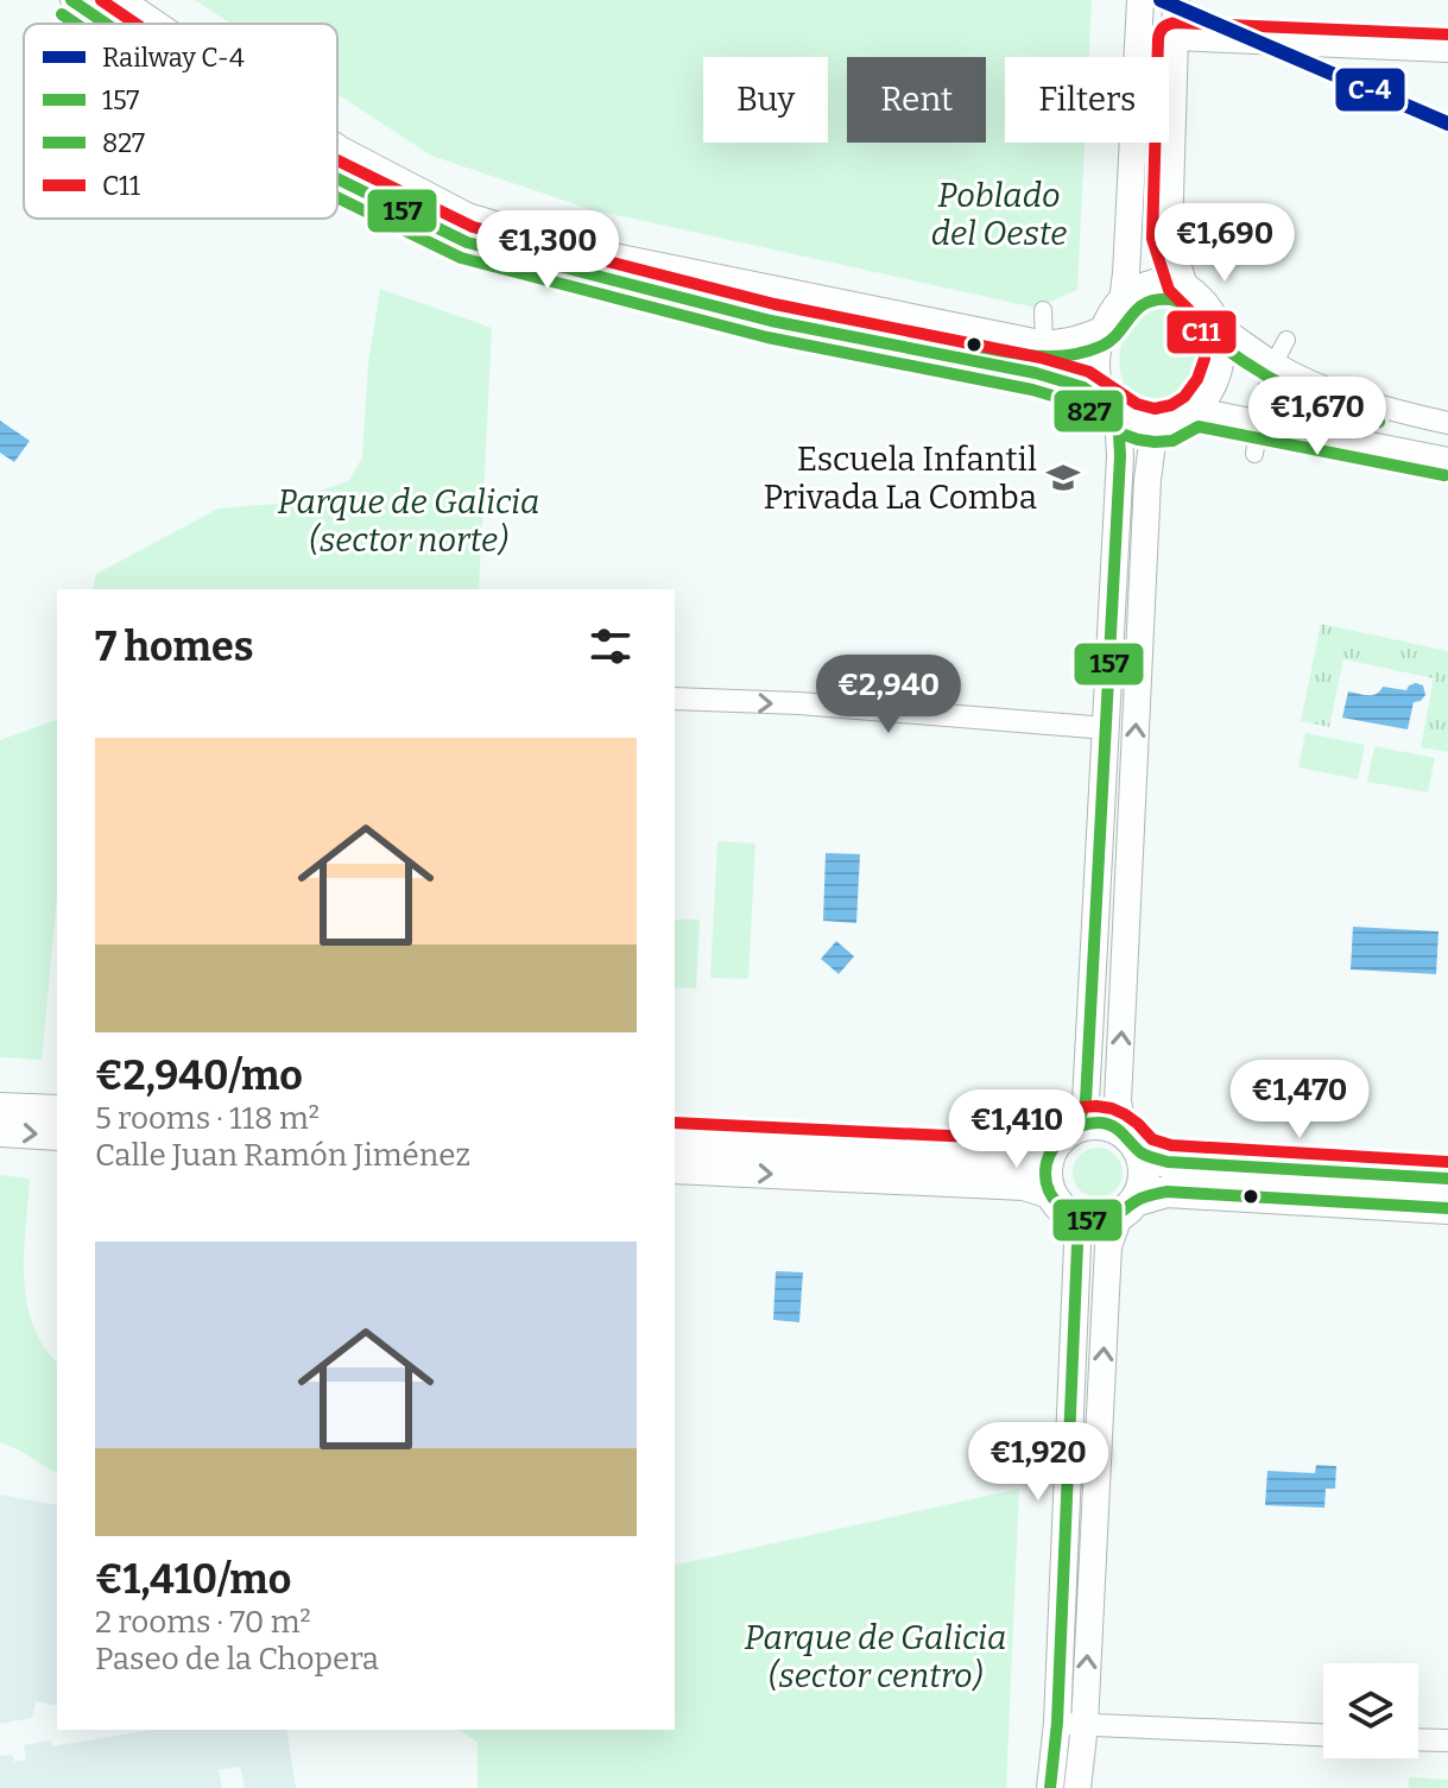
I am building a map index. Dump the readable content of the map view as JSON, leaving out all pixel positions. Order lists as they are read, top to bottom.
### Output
{
  "parks": ["Poblado del Oeste", "Parque de Galicia (sector norte)", "Parque de Galicia (sector centro)"],
  "places": {
    "school or university": ["Escuela Infantil Privada La Comba"]
  },
  "lines": [
    "rail line C-4",
    "transit line 157",
    "transit line C11",
    "transit line 827"
  ],
  "legend": [
    "Railway C-4",
    "157",
    "827",
    "C11"
  ],
  "page": {
    "chip": ["Buy", "Rent", "Filters"],
    "price": [
      "€1,690",
      "€1,300",
      "€1,670",
      "€2,940",
      "€1,470",
      "€1,410",
      "€1,920"
    ],
    "heading": "7 homes",
    "list": [
      {
        "name": "€2,940/mo",
        "note": "5 rooms · 118 m² · Calle Juan Ramón Jiménez"
      },
      {
        "name": "€1,410/mo",
        "note": "2 rooms · 70 m² · Paseo de la Chopera"
      }
    ]
  }
}
